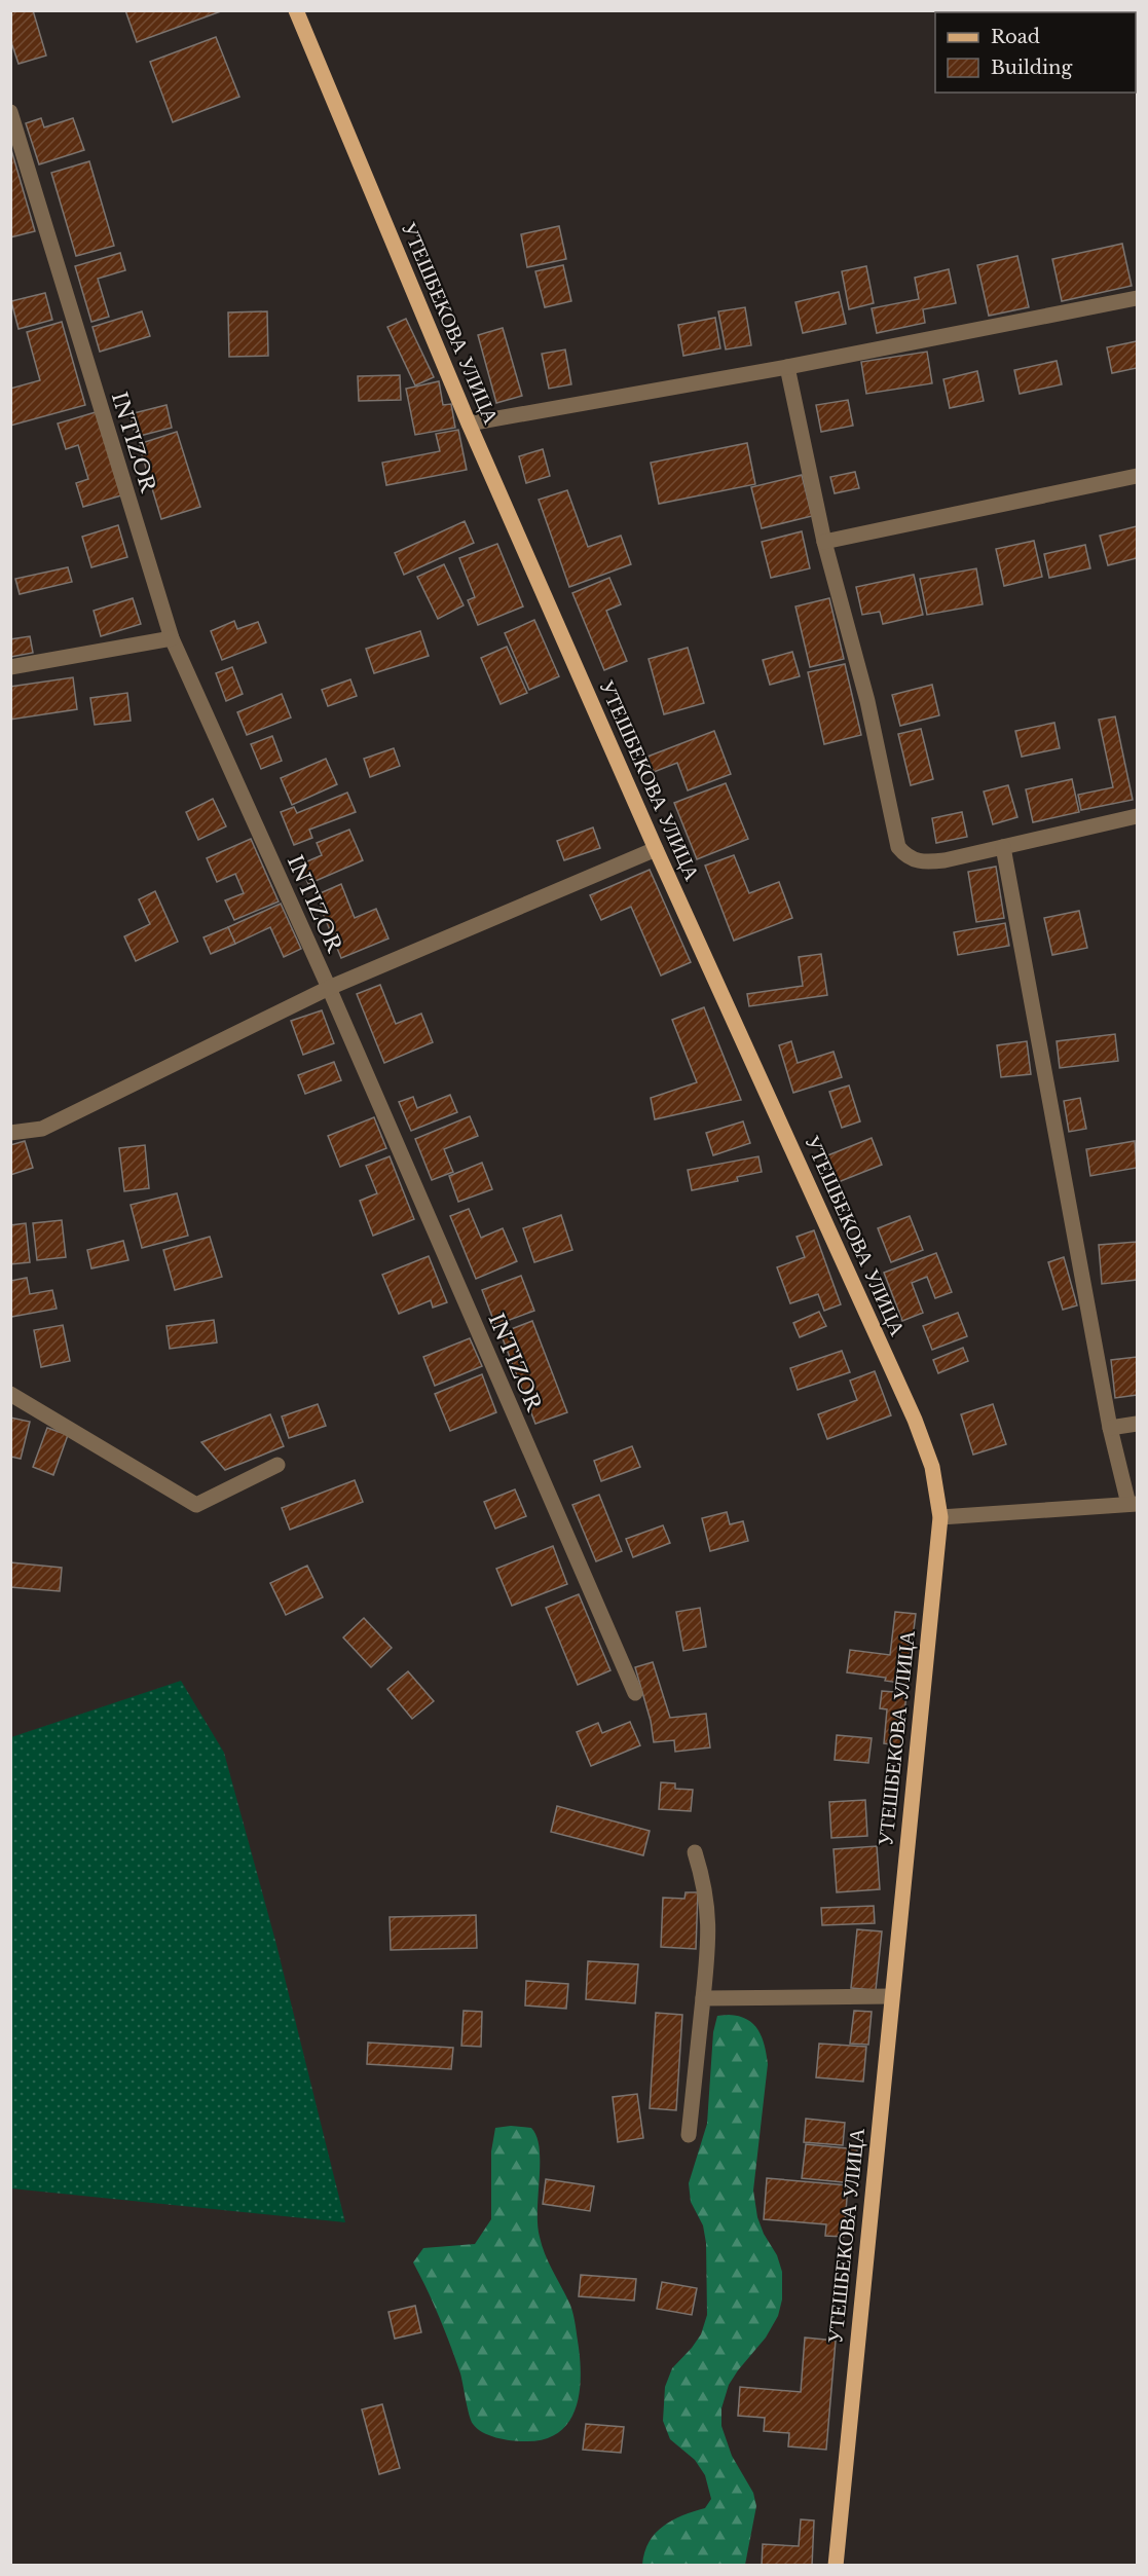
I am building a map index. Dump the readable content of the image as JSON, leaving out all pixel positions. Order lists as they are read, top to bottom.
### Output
{
  "streets": {
    "main road": ["УТЕШБЕКОВА УЛИЦА"],
    "street": ["INTIZOR"]
  },
  "legend": ["Road", "Building"]
}
